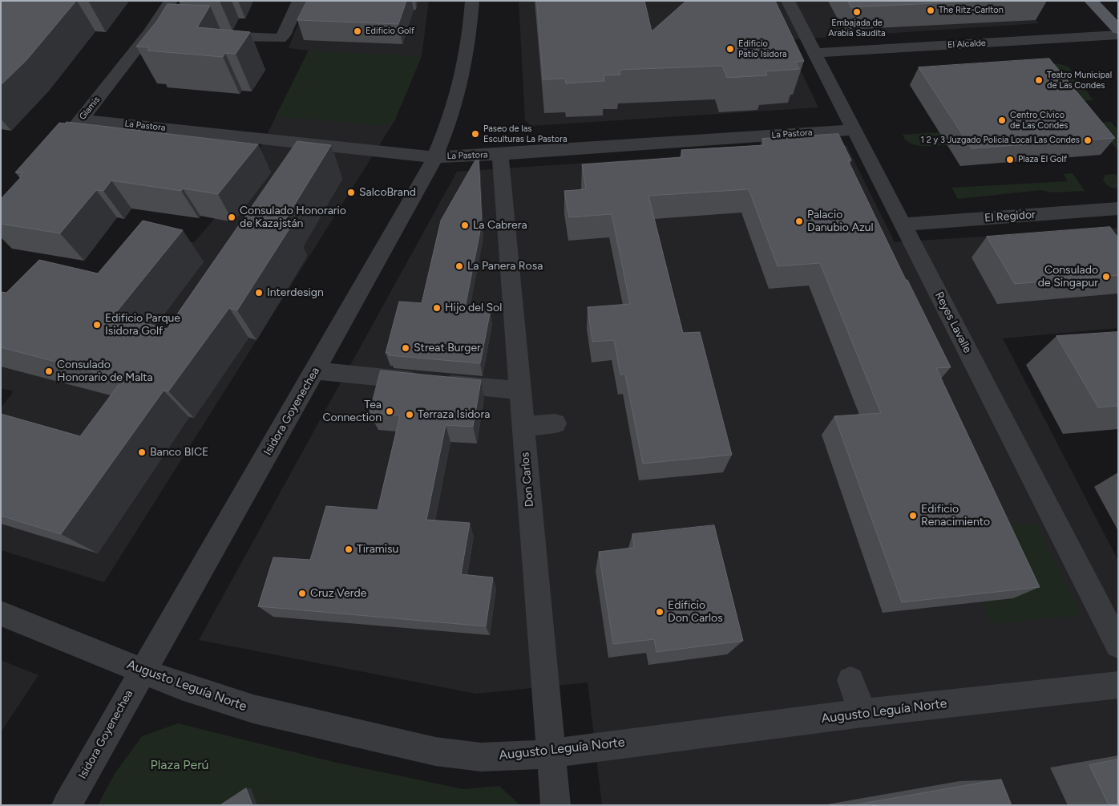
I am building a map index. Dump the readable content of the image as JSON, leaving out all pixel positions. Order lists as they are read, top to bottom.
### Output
{
  "streets": {
    "street": [
      "El Alcalde",
      "Glamis",
      "La Pastora",
      "El Regidor",
      "Reyes Lavalle",
      "Isidora Goyenechea",
      "Don Carlos",
      "Augusto Leguía Norte"
    ]
  },
  "crossings": [
    ["El Alcalde", "Reyes Lavalle"],
    ["Glamis", "La Pastora"],
    ["La Pastora", "Reyes Lavalle"],
    ["La Pastora", "Isidora Goyenechea"],
    ["La Pastora", "Don Carlos"],
    ["El Regidor", "Reyes Lavalle"],
    ["Isidora Goyenechea", "Augusto Leguía Norte"],
    ["Don Carlos", "Augusto Leguía Norte"]
  ],
  "parks": ["Plaza Perú"],
  "places": [
    "The Ritz-Carlton",
    "Embajada de Arabia Saudita",
    "Edificio Golf",
    "Edificio Patio Isidora",
    "Teatro Municipal de Las Condes",
    "Centro Cívico de Las Condes",
    "Paseo de las Esculturas La Pastora",
    "1 2 y 3 Juzgado Policía Local Las Condes",
    "Plaza El Golf",
    "SalcoBrand",
    "Consulado Honorario de Kazajstán",
    "Palacio Danubio Azul",
    "La Cabrera",
    "La Panera Rosa",
    "Consulado de Singapur",
    "Interdesign",
    "Hijo del Sol",
    "Edificio Parque Isidora Golf",
    "Streat Burger",
    "Consulado Honorario de Malta",
    "Tea Connection",
    "Terraza Isidora",
    "Banco BICE",
    "Edificio Renacimiento",
    "Tiramisu",
    "Cruz Verde",
    "Edificio Don Carlos"
  ]
}
